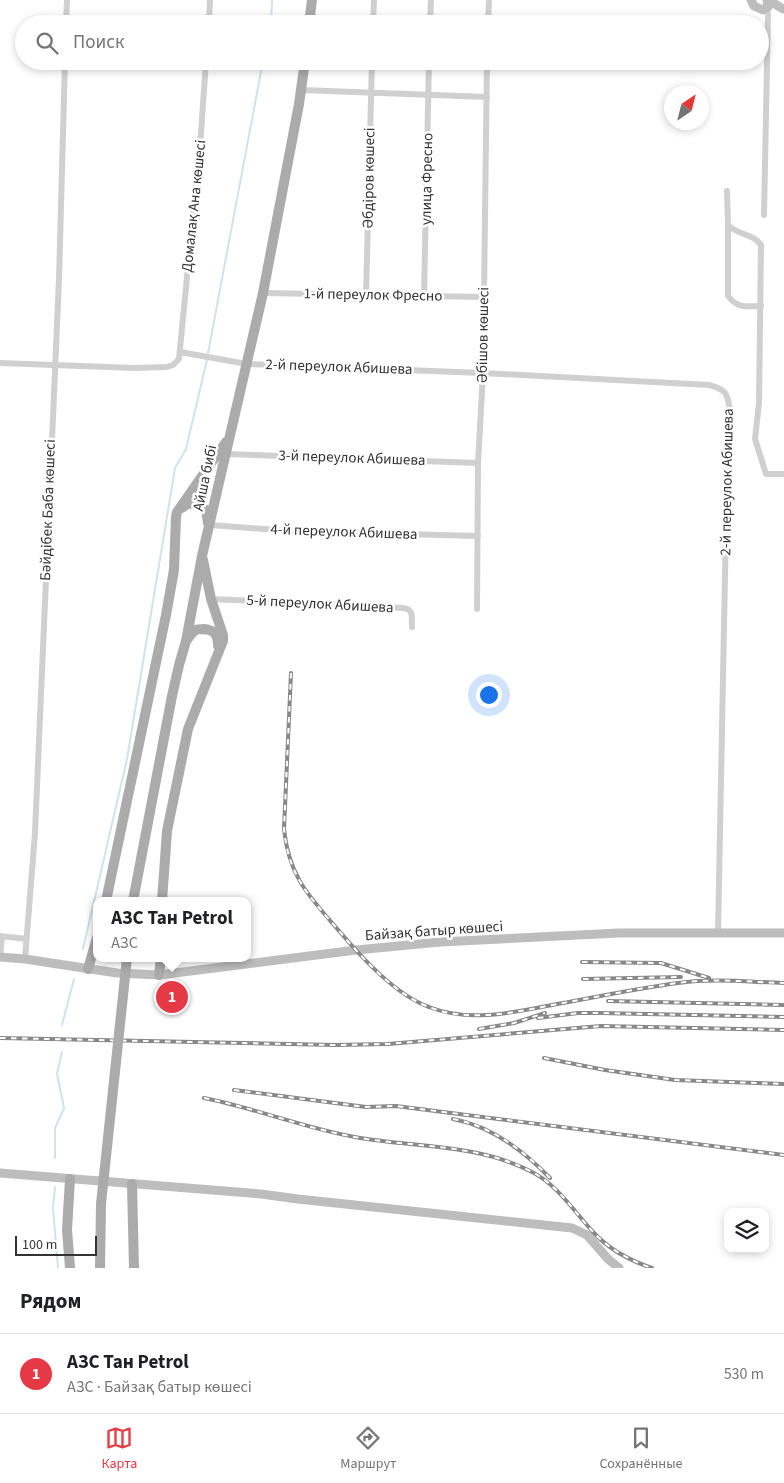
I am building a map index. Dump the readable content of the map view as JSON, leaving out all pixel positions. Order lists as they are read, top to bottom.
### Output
{
  "streets": {
    "main road": ["Айша бибі"],
    "street": [
      "Әбдіров көшесі",
      "улица Фресно",
      "Домалақ Ана көшесі",
      "1-й переулок Фресно",
      "Әбішов көшесі",
      "2-й переулок Абишева",
      "3-й переулок Абишева",
      "Бәйдібек Баба көшесі",
      "4-й переулок Абишева",
      "5-й переулок Абишева",
      "Байзақ батыр көшесі"
    ]
  },
  "crossings": [
    ["Әбдіров көшесі", "1-й переулок Фресно"],
    ["улица Фресно", "1-й переулок Фресно"],
    ["Домалақ Ана көшесі", "2-й переулок Абишева"],
    ["1-й переулок Фресно", "Әбішов көшесі"],
    ["1-й переулок Фресно", "Айша бибі"],
    ["Әбішов көшесі", "2-й переулок Абишева"],
    ["Әбішов көшесі", "3-й переулок Абишева"],
    ["Әбішов көшесі", "4-й переулок Абишева"],
    ["2-й переулок Абишева", "Айша бибі"],
    ["2-й переулок Абишева", "Байзақ батыр көшесі"],
    ["3-й переулок Абишева", "Айша бибі"],
    ["Айша бибі", "4-й переулок Абишева"],
    ["Бәйдібек Баба көшесі", "Байзақ батыр көшесі"]
  ],
  "scale_bar": "100 m",
  "north": "top right",
  "page": {
    "search": "Поиск",
    "popup": ["АЗС Тан Petrol", "АЗС"],
    "pins": "1",
    "scale": "100 m",
    "heading": "Рядом",
    "list": [
      {
        "mark": "1",
        "name": "АЗС Тан Petrol",
        "note": "АЗС · Байзақ батыр көшесі",
        "value": "530 m"
      }
    ],
    "nav": ["Карта", "Маршрут", "Сохранённые"]
  }
}
